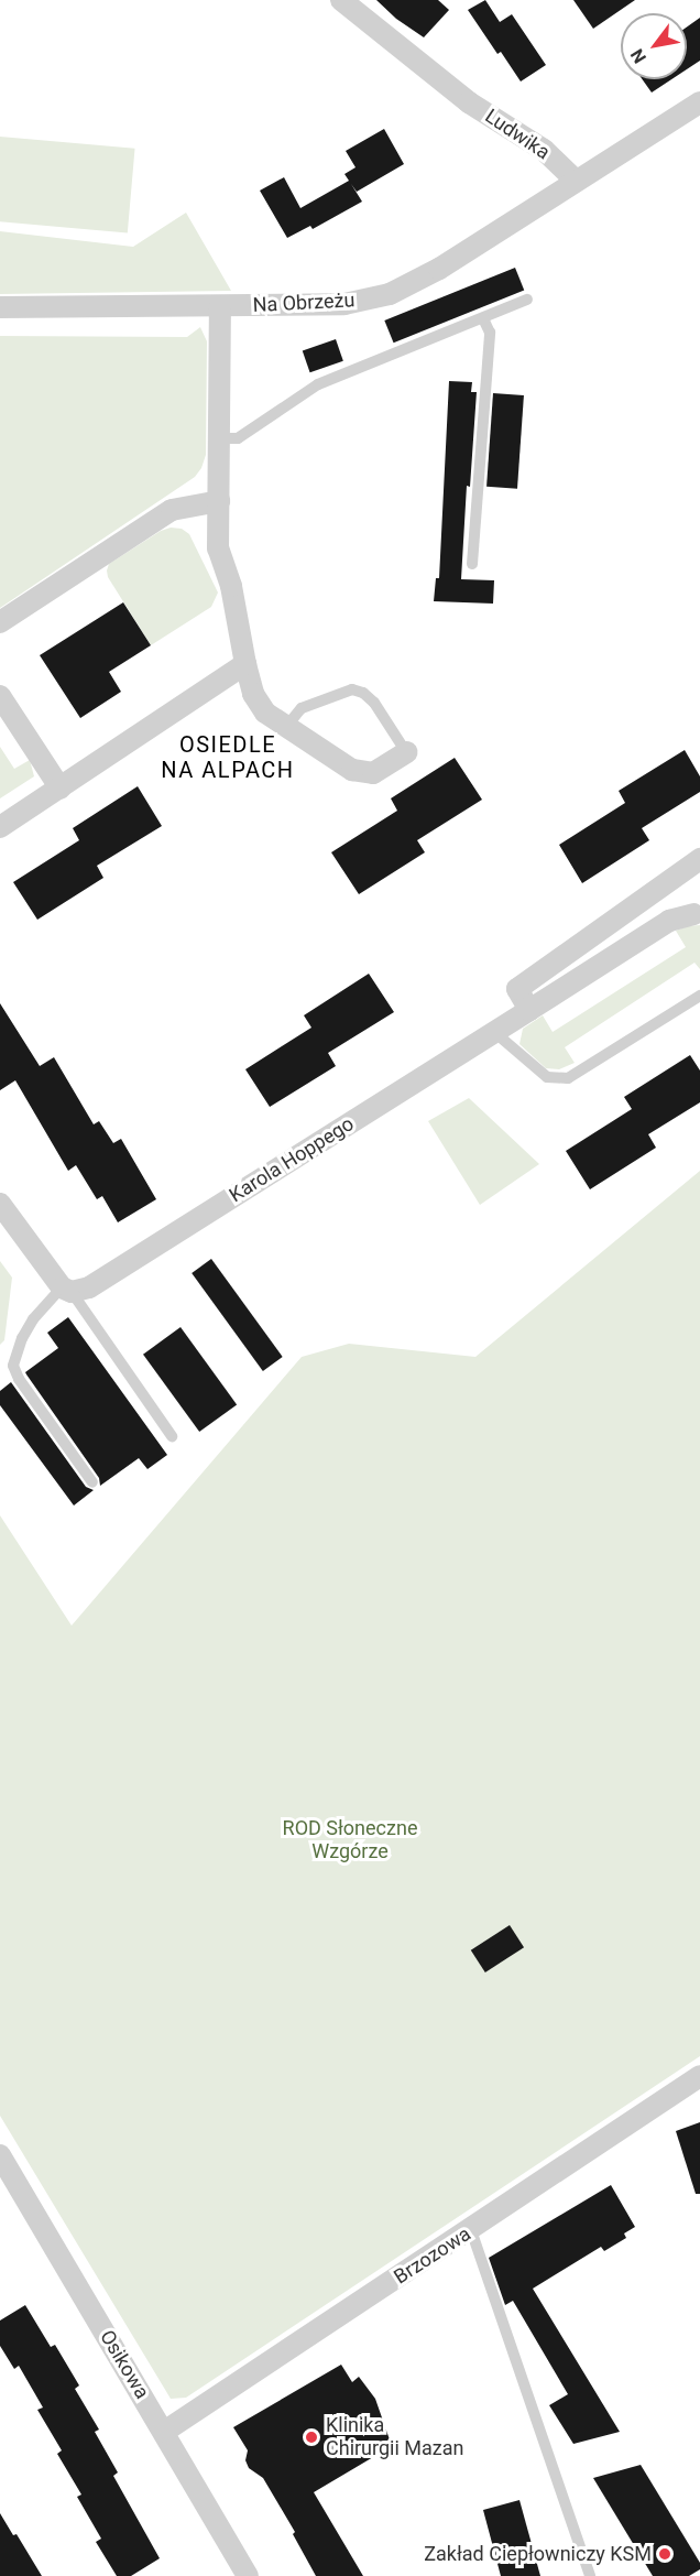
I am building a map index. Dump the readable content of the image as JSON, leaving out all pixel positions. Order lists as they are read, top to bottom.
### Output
{
  "streets": {
    "street": [
      "Ludwika",
      "Na Obrzeżu",
      "Karola Hoppego",
      "Brzozowa",
      "Osikowa"
    ]
  },
  "crossings": [
    ["Ludwika", "Na Obrzeżu"],
    ["Brzozowa", "Osikowa"]
  ],
  "districts": ["OSIEDLE NA ALPACH"],
  "parks": ["ROD Słoneczne Wzgórze"],
  "places": ["Klinika Chirurgii Mazan", "Zakład Ciepłowniczy KSM"],
  "north": "bottom left"
}
